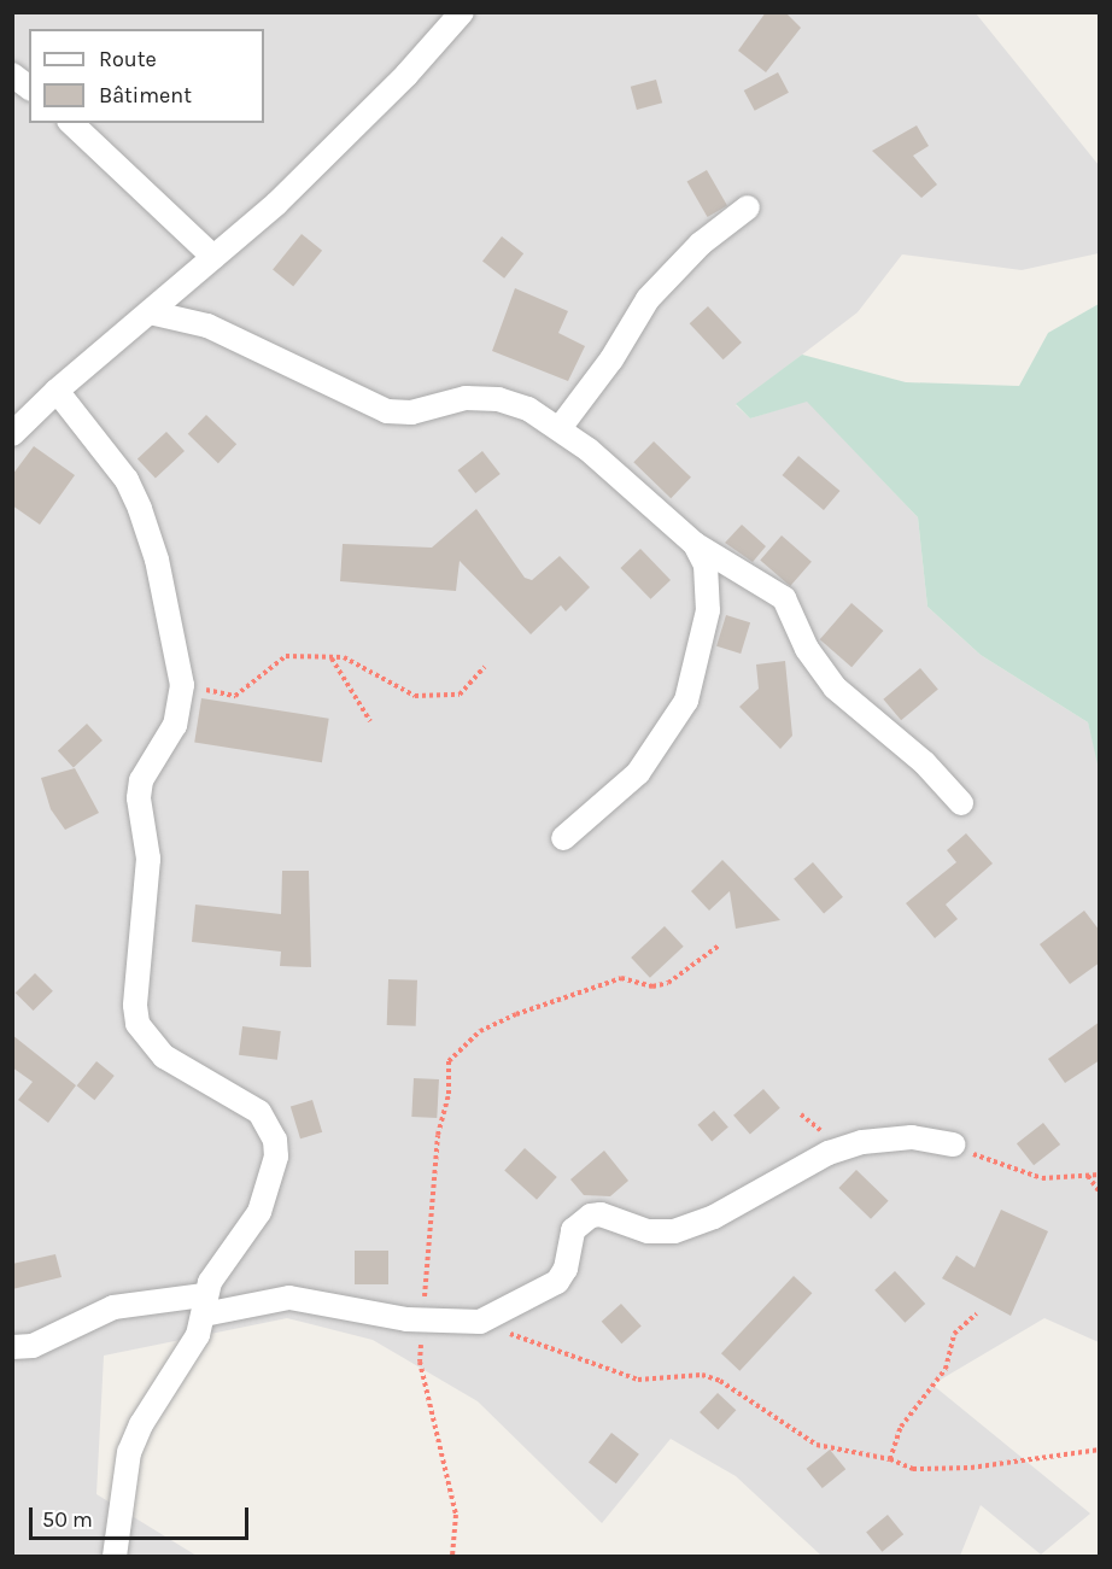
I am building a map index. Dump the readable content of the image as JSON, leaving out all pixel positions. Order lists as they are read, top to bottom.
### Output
{
  "legend": ["Route", "Bâtiment"],
  "scale_bar": "50 m"
}
